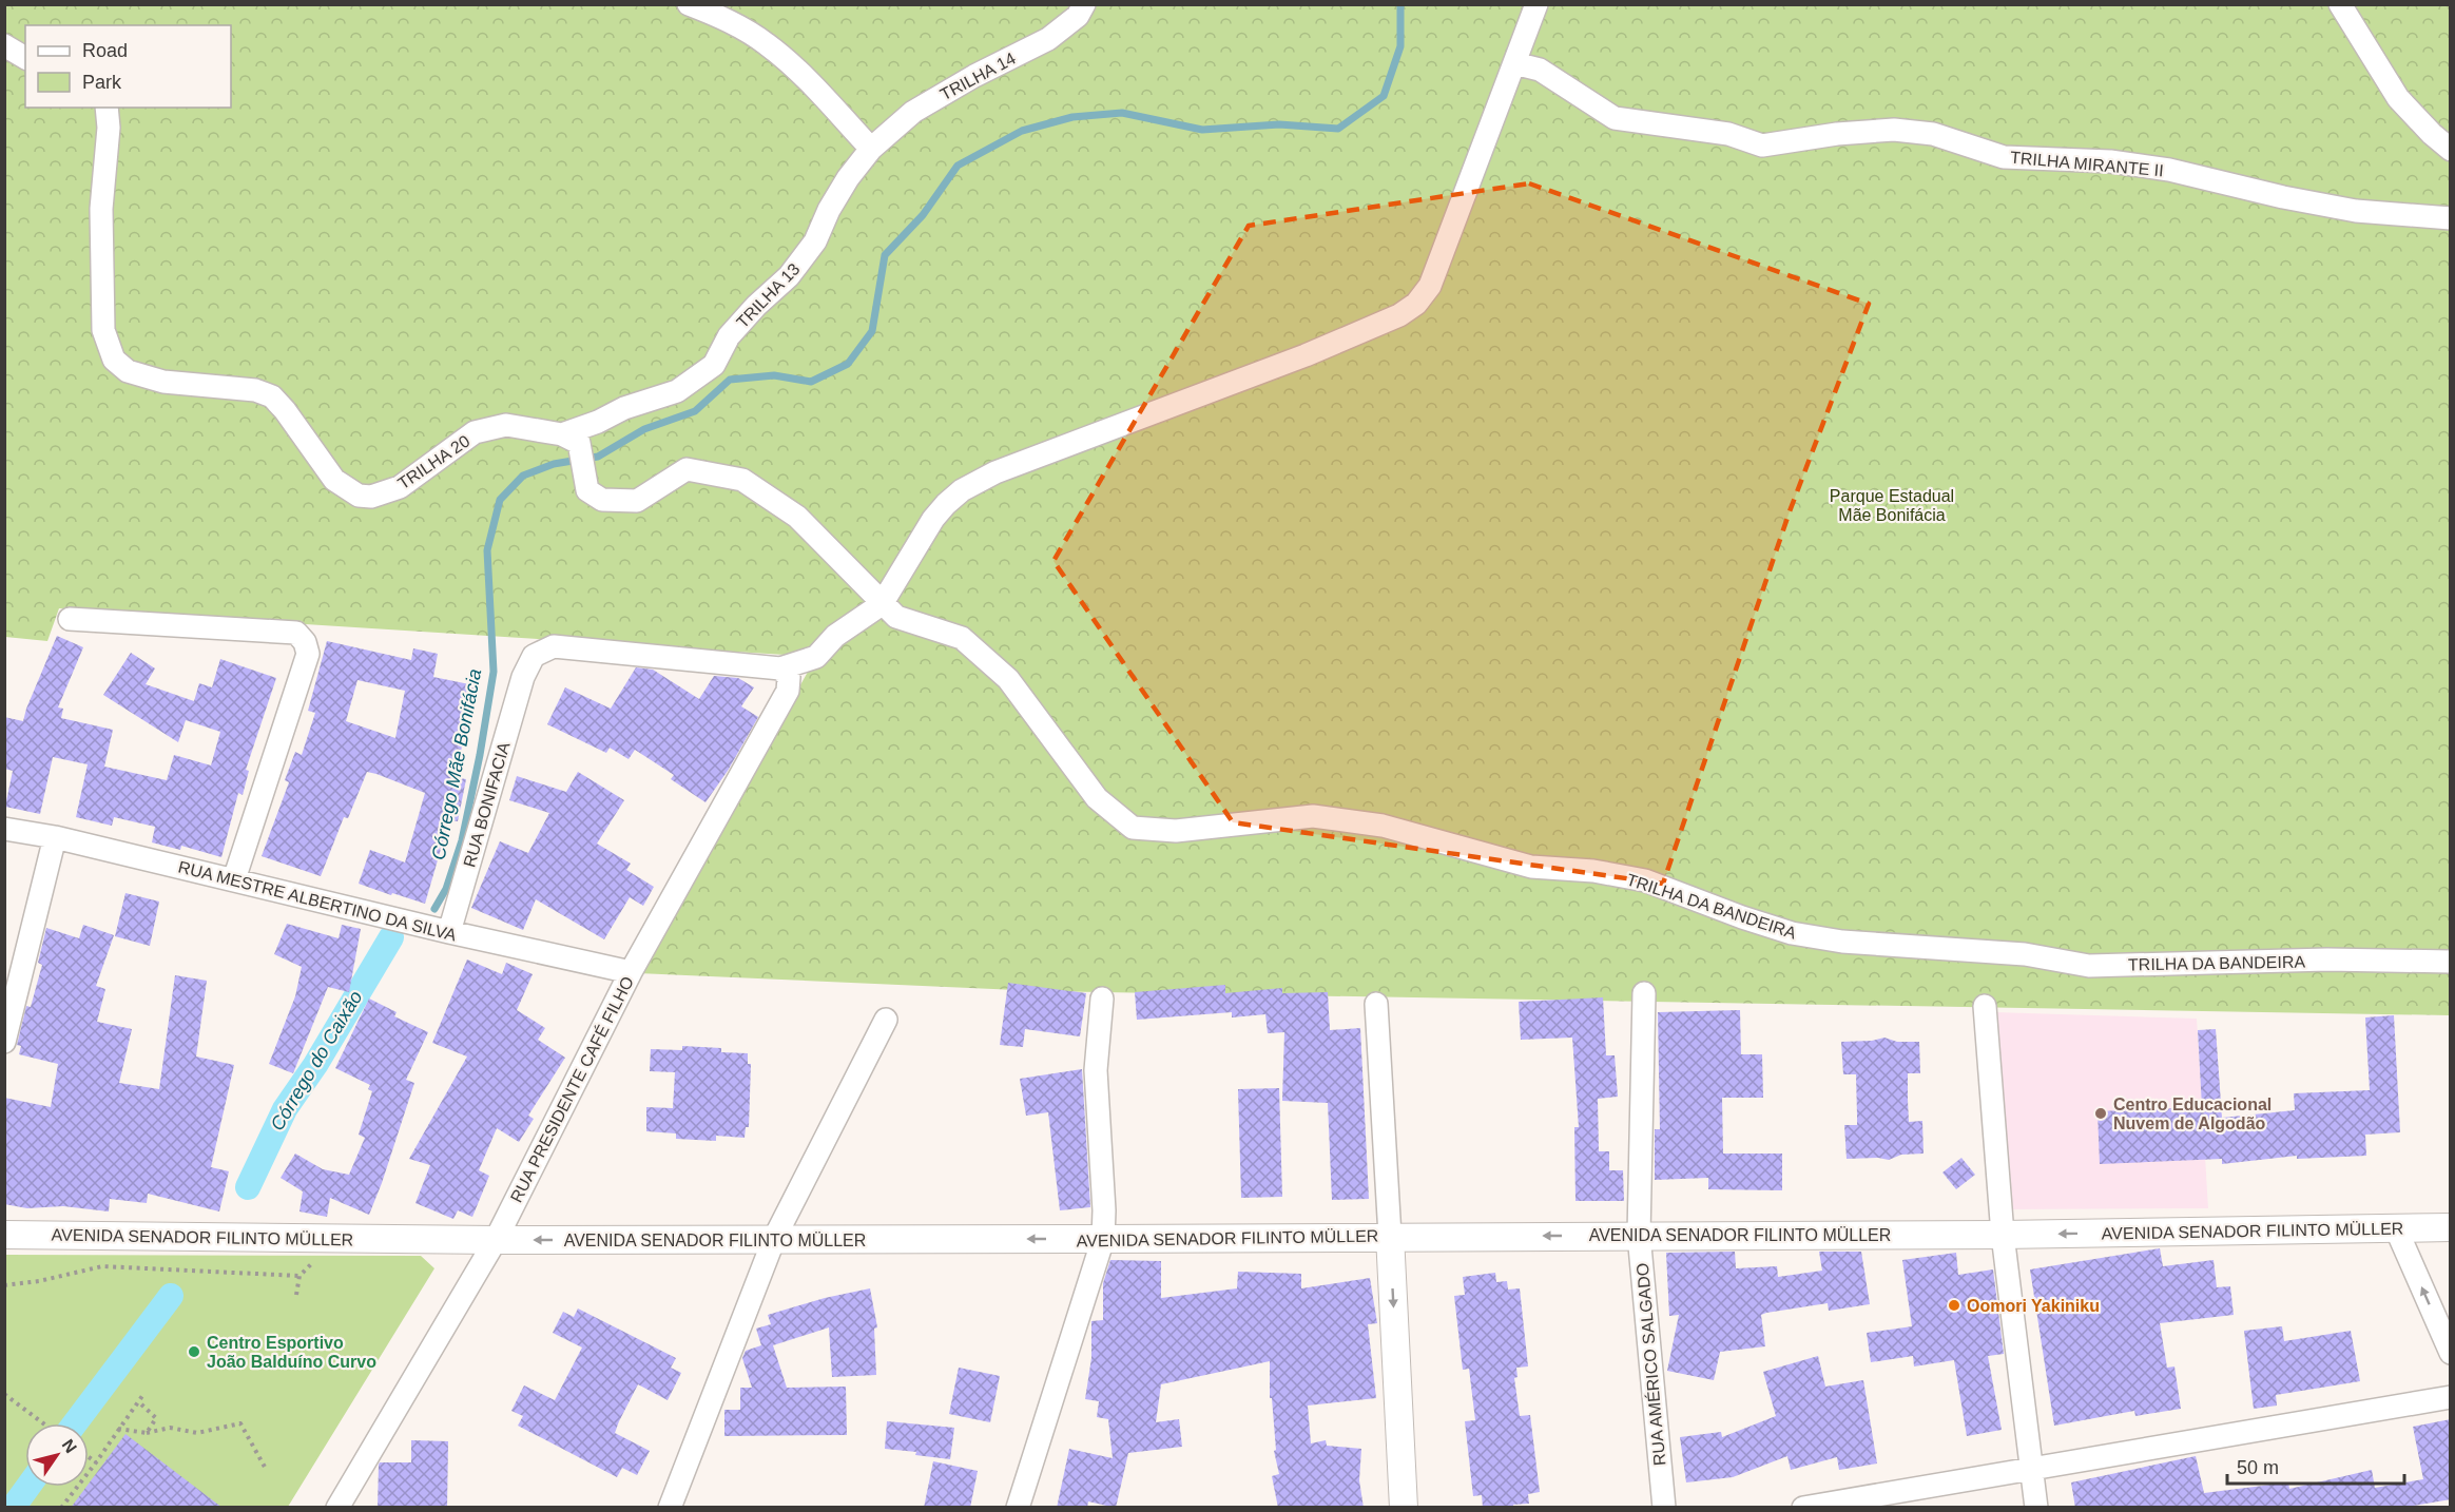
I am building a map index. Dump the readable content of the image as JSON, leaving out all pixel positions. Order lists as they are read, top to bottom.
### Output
{
  "streets": {
    "street": [
      "TRILHA 14",
      "TRILHA MIRANTE II",
      "TRILHA 13",
      "TRILHA 20",
      "RUA BONIFACIA",
      "RUA MESTRE ALBERTINO DA SILVA",
      "TRILHA DA BANDEIRA",
      "RUA PRESIDENTE CAFÉ FILHO",
      "AVENIDA SENADOR FILINTO MÜLLER",
      "RUA AMÉRICO SALGADO"
    ]
  },
  "crossings": [
    ["TRILHA 14", "TRILHA 13"],
    ["TRILHA 13", "TRILHA 20"],
    ["RUA BONIFACIA", "RUA MESTRE ALBERTINO DA SILVA"],
    ["RUA BONIFACIA", "RUA PRESIDENTE CAFÉ FILHO"],
    ["RUA MESTRE ALBERTINO DA SILVA", "RUA PRESIDENTE CAFÉ FILHO"],
    ["RUA PRESIDENTE CAFÉ FILHO", "AVENIDA SENADOR FILINTO MÜLLER"],
    ["AVENIDA SENADOR FILINTO MÜLLER", "RUA AMÉRICO SALGADO"]
  ],
  "water": ["Córrego Mãe Bonifácia", "Córrego do Caixão"],
  "parks": ["Parque Estadual Mãe Bonifácia"],
  "places": ["Centro Educacional Nuvem de Algodão", "Oomori Yakiniku", "Centro Esportivo João Balduíno Curvo"],
  "legend": ["Road", "Park"],
  "scale_bar": "50 m",
  "north": "top right"
}
